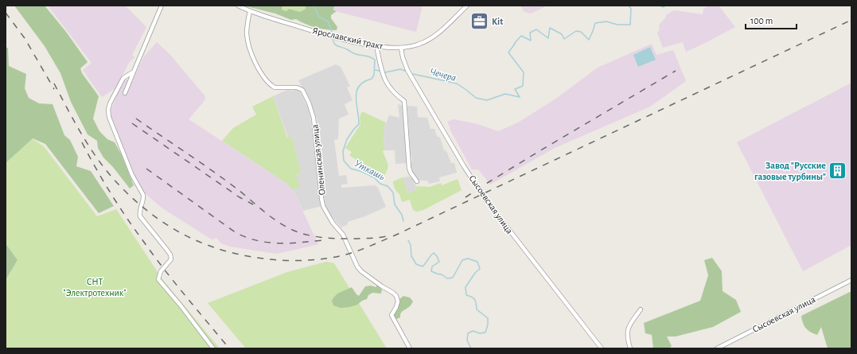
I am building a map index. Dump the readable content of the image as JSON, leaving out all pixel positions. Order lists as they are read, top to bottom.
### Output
{
  "streets": {
    "street": ["Ярославский тракт", "Оленинская улица", "Сысоевская улица"]
  },
  "crossings": [
    ["Ярославский тракт", "Оленинская улица"],
    ["Ярославский тракт", "Сысоевская улица"]
  ],
  "water": ["Чечера", "Уткашь"],
  "parks": ["СНТ \"Электротехник\""],
  "places": {
    "office": ["Kit"],
    "building": ["Завод \"Русские газовые турбины\""]
  },
  "scale_bar": "100 m"
}
